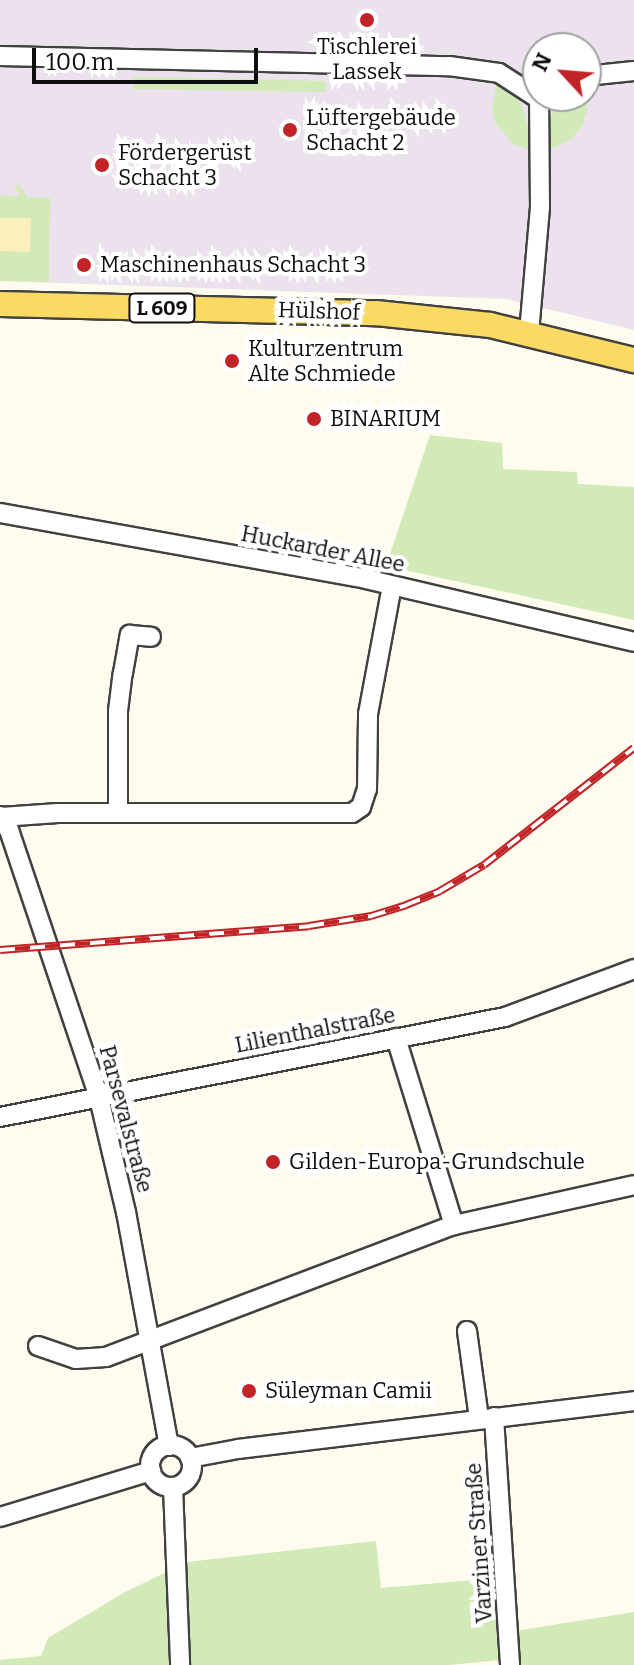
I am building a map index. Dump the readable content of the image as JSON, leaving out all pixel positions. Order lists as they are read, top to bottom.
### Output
{
  "streets": {
    "main road": ["L 609", "Hülshof"],
    "street": [
      "Huckarder Allee",
      "Lilienthalstraße",
      "Parsevalstraße",
      "Varziner Straße"
    ]
  },
  "crossings": [
    ["Lilienthalstraße", "Parsevalstraße"]
  ],
  "places": [
    "Tischlerei Lassek",
    "Lüftergebäude Schacht 2",
    "Fördergerüst Schacht 3",
    "Maschinenhaus Schacht 3",
    "Kulturzentrum Alte Schmiede",
    "BINARIUM",
    "Gilden-Europa-Grundschule",
    "Süleyman Camii"
  ],
  "scale_bar": "100 m",
  "north": "top left"
}
